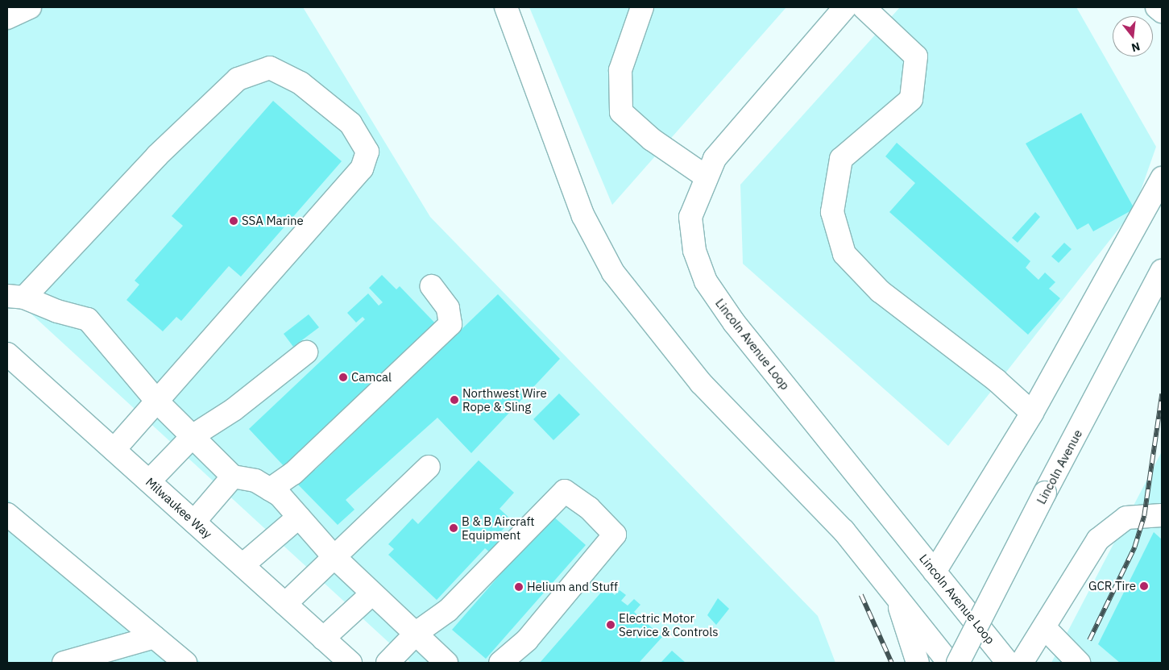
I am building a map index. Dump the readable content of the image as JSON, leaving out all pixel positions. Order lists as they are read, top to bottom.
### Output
{
  "streets": {
    "street": ["Lincoln Avenue Loop", "Lincoln Avenue", "Milwaukee Way"]
  },
  "places": [
    "SSA Marine",
    "Camcal",
    "Northwest Wire Rope & Sling",
    "B & B Aircraft Equipment",
    "GCR Tire",
    "Helium and Stuff",
    "Electric Motor Service & Controls"
  ],
  "north": "bottom"
}
